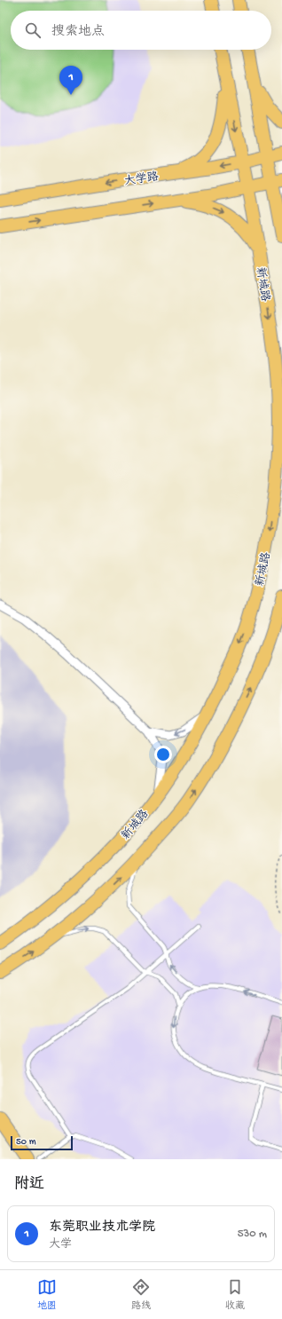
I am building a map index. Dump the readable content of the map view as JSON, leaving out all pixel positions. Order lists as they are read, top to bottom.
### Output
{
  "streets": {
    "main road": ["大学路", "新城路"]
  },
  "crossings": [
    ["大学路", "新城路"]
  ],
  "one_way": ["新城路"],
  "scale_bar": "50 m",
  "page": {
    "search": "搜索地点",
    "pins": "1",
    "scale": "50 m",
    "heading": "附近",
    "list": [
      {
        "mark": "1",
        "name": "东莞职业技术学院",
        "note": "大学",
        "value": "530 m"
      }
    ],
    "nav": ["地图", "路线", "收藏"]
  }
}
